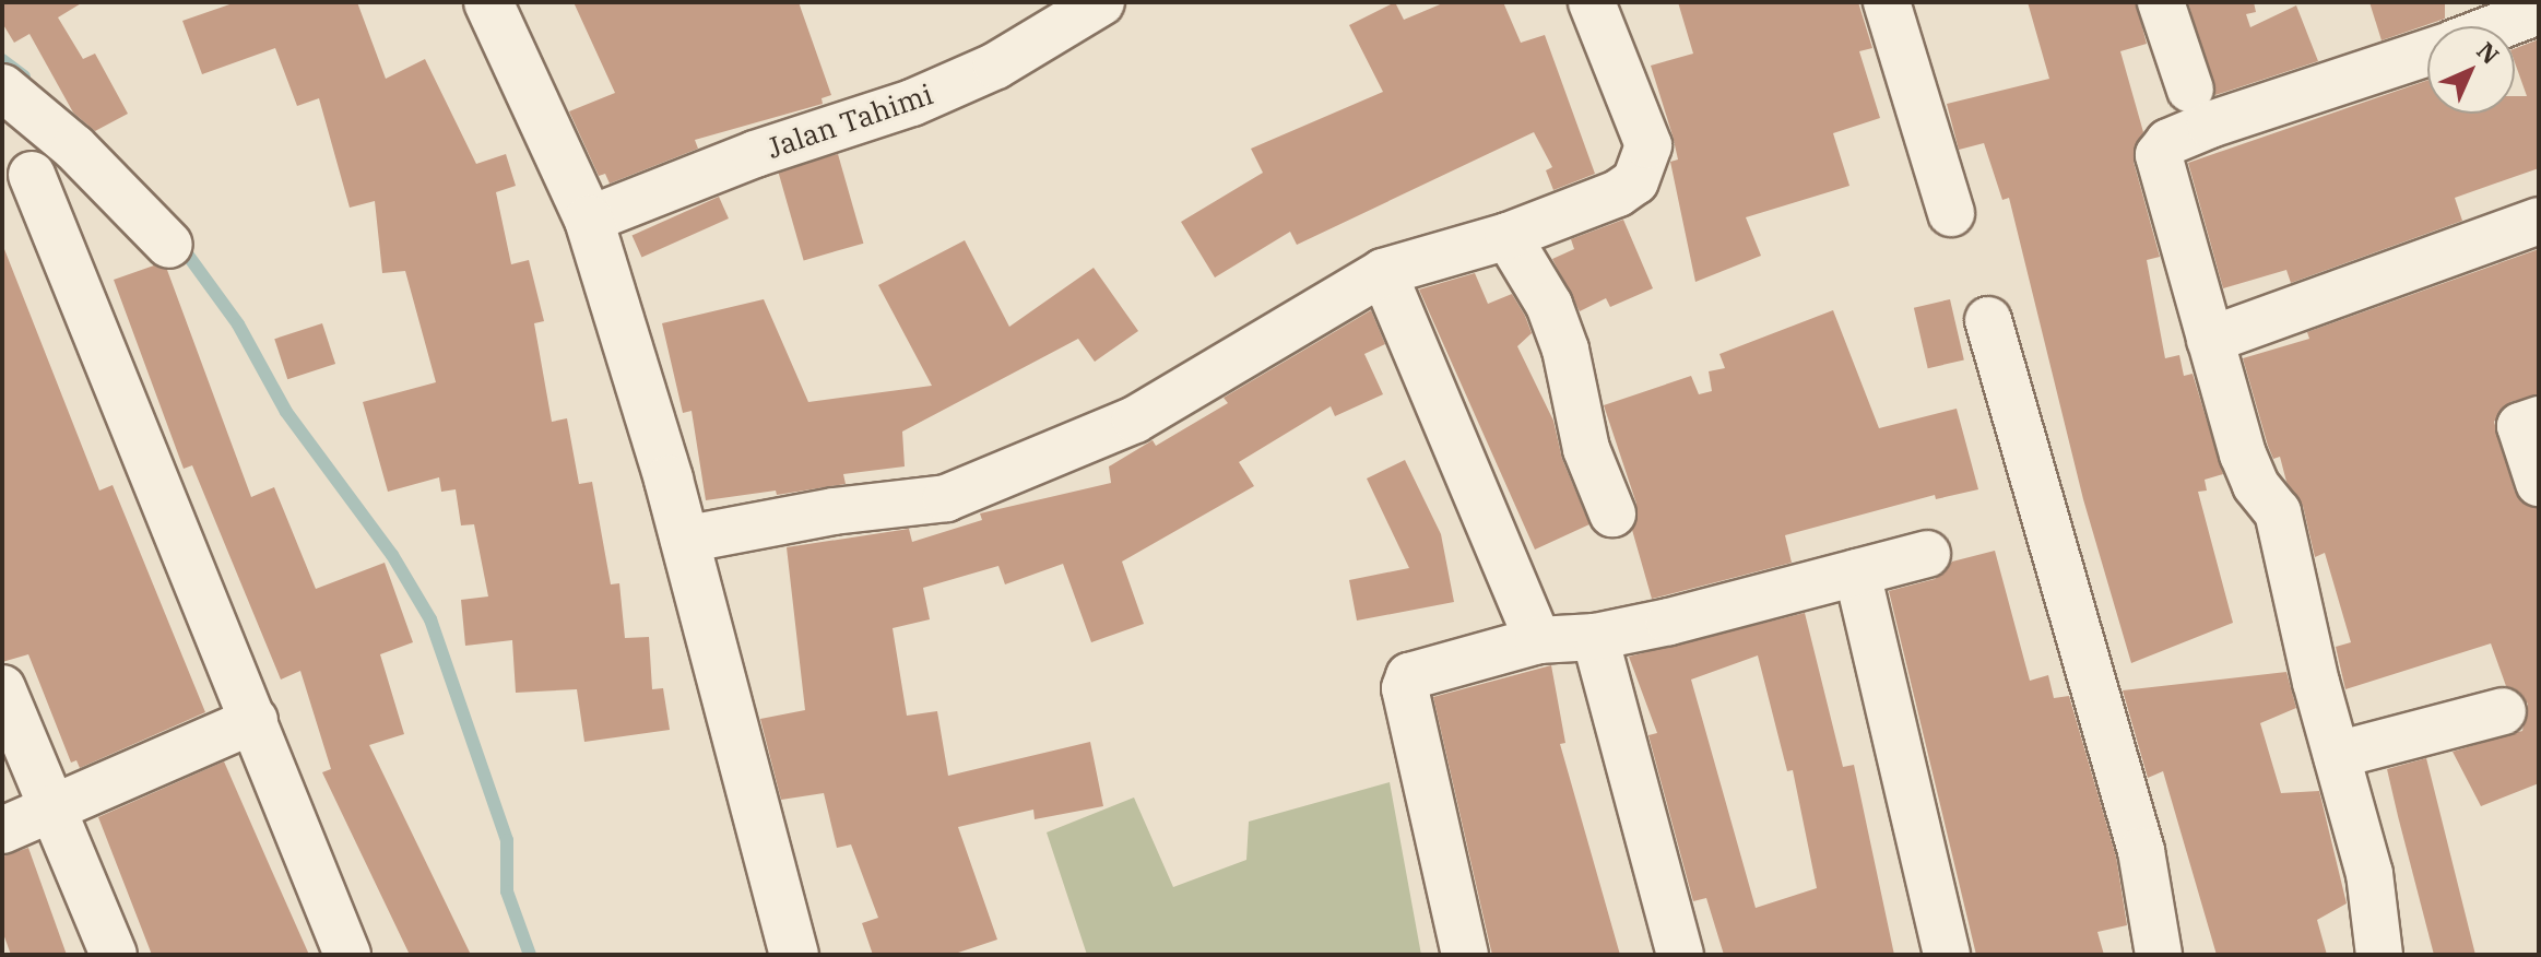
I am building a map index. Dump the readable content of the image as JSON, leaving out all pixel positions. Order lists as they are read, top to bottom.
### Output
{
  "streets": {
    "street": ["Jalan Tahimi"]
  },
  "north": "top right"
}
